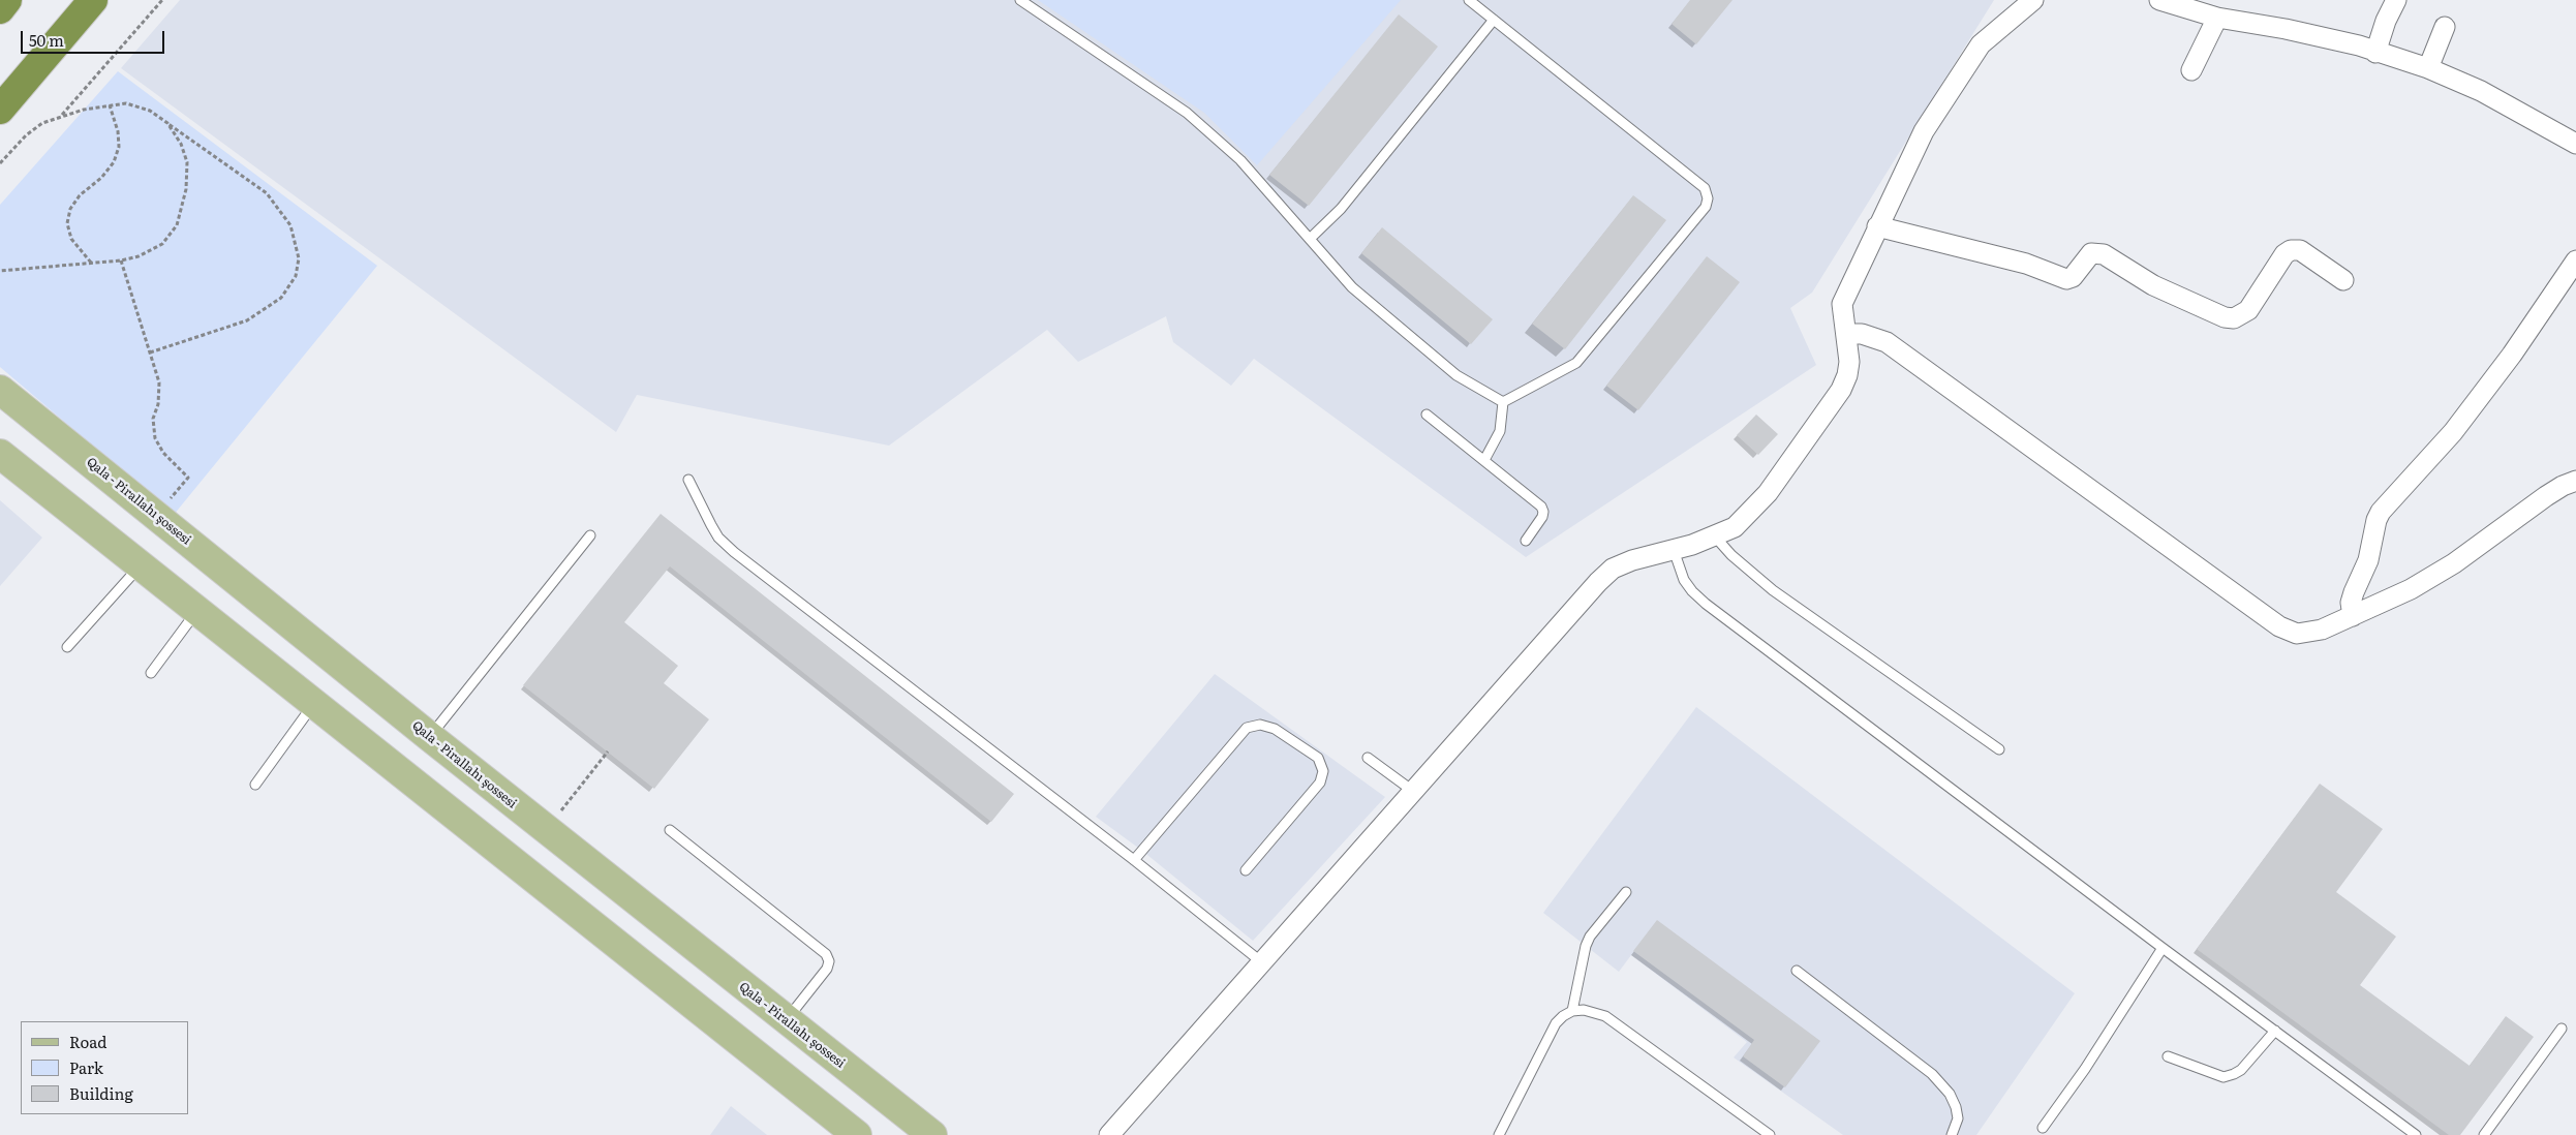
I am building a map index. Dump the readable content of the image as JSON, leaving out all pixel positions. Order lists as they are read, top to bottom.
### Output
{
  "streets": {
    "main road": ["Qala - Pirallahı şossesi"]
  },
  "legend": ["Road", "Park", "Building"],
  "scale_bar": "50 m"
}
